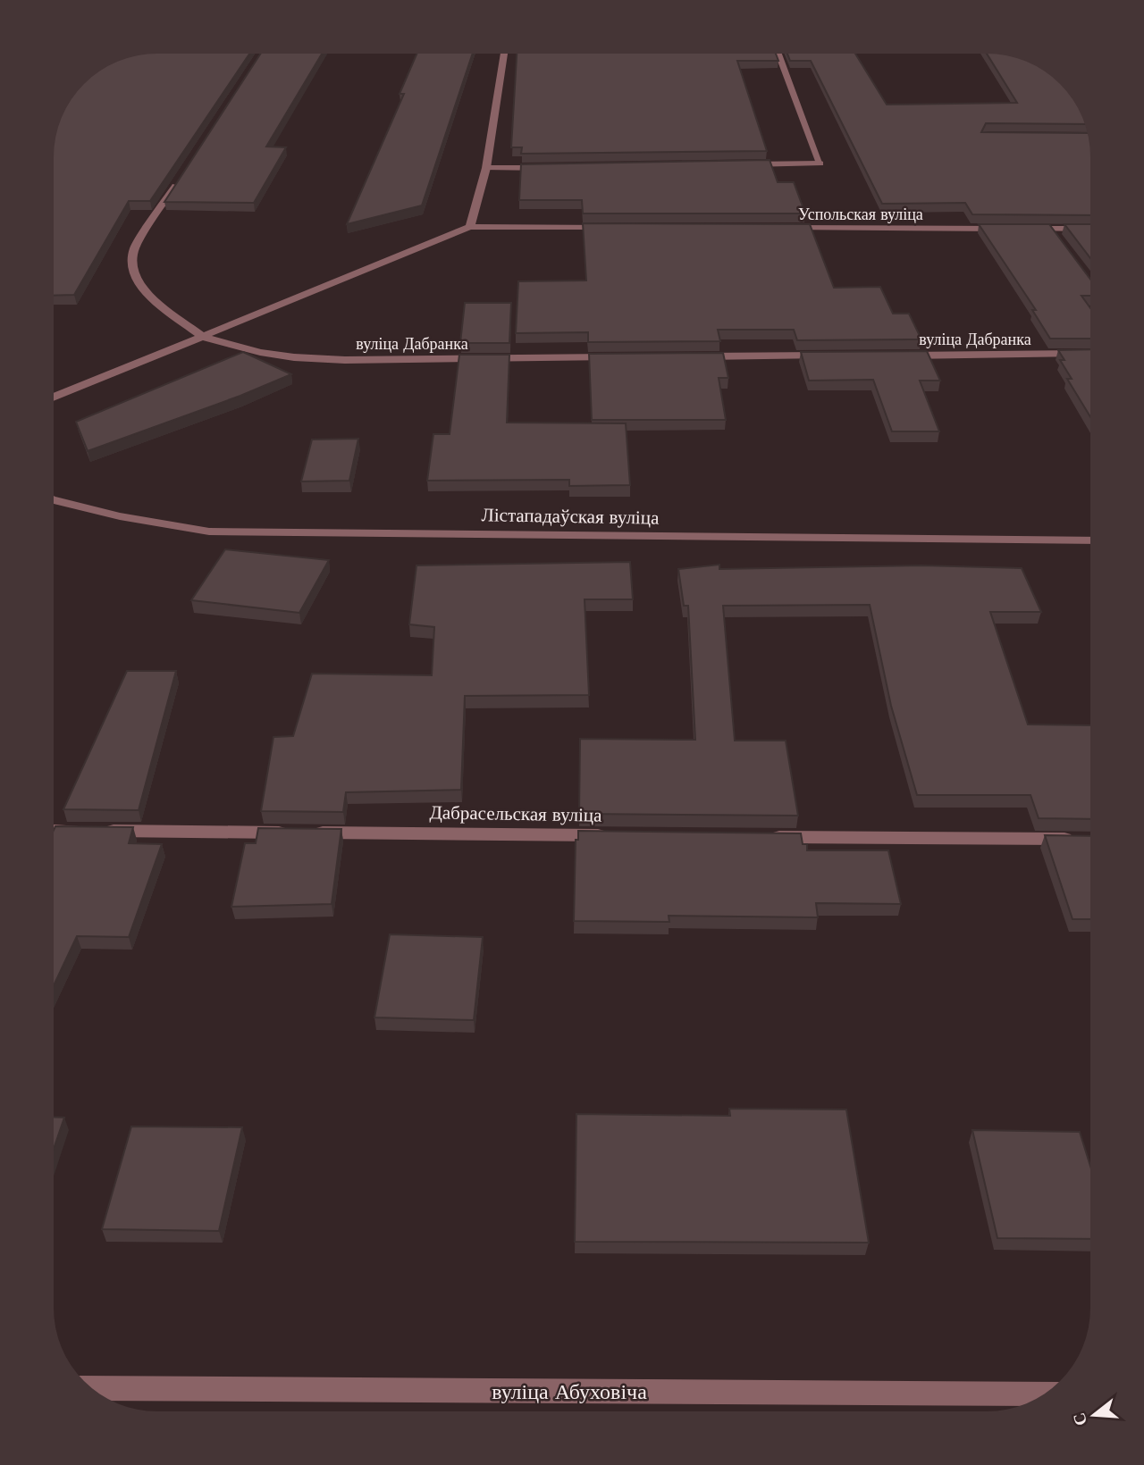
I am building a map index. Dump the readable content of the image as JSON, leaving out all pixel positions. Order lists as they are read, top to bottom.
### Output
{
  "streets": {
    "street": [
      "Успольская вуліца",
      "вуліца Дабранка",
      "Лістападаўская вуліца",
      "Дабрасельская вуліца",
      "вуліца Абуховіча"
    ]
  },
  "north": "left"
}
